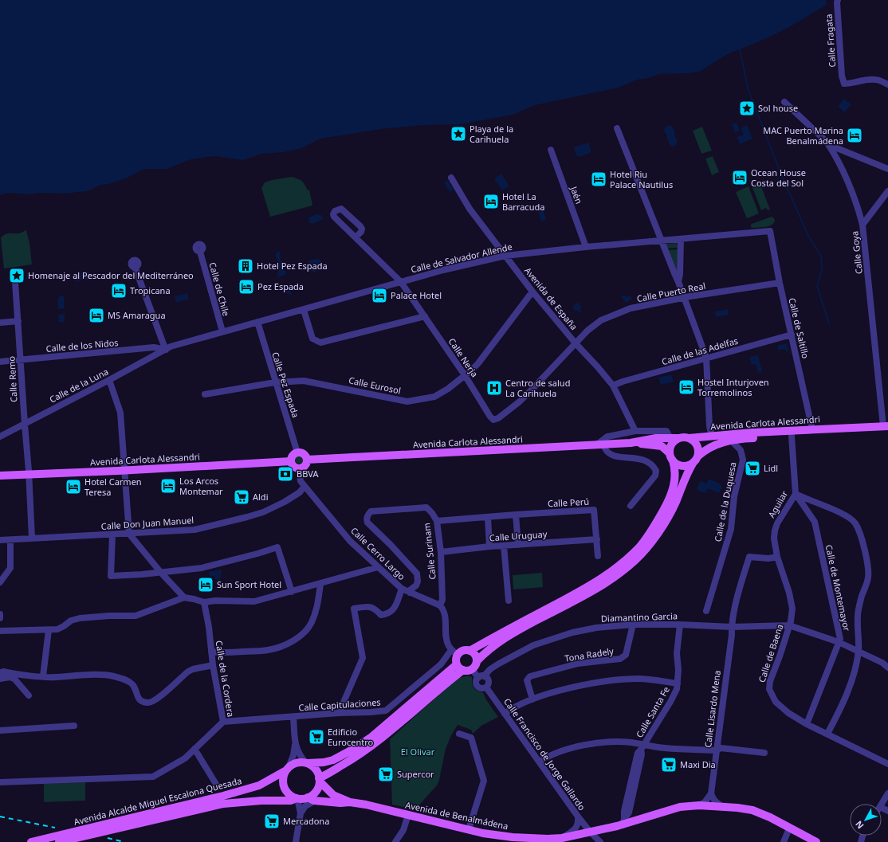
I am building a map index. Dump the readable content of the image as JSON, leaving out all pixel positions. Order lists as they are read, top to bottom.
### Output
{
  "streets": {
    "main road": ["Avenida Carlota Alessandri", "Avenida Alcalde Miguel Escalona Quesada", "Avenida de Benalmádena"],
    "street": [
      "Calle Fragata",
      "Jaén",
      "Calle Goya",
      "Calle de Salvador Allende",
      "Calle de Chile",
      "Calle Puerto Real",
      "Avenida de España",
      "Calle de Saltillo",
      "Calle de los Nidos",
      "Calle de las Adelfas",
      "Calle Nerja",
      "Calle Remo",
      "Calle Pez Espada",
      "Calle de la Luna",
      "Calle Eurosol",
      "Calle de la Duquesa",
      "Calle Perú",
      "Aguilar",
      "Calle Don Juan Manuel",
      "Calle Uruguay",
      "Calle Surinam",
      "Calle Cerro Largo",
      "Calle de Montemayor",
      "Diamantino Garcia",
      "Calle de Baena",
      "Tona Radely",
      "Calle de la Cordera",
      "Calle Capitulaciones",
      "Calle Lisardo Mena",
      "Calle Santa Fe",
      "Calle Francisco de Jorge Gallardo"
    ]
  },
  "crossings": [
    ["Jaén", "Calle de Salvador Allende"],
    ["Calle de Salvador Allende", "Calle de Chile"],
    ["Calle de Salvador Allende", "Avenida de España"],
    ["Calle de Salvador Allende", "Calle de Saltillo"],
    ["Calle de Salvador Allende", "Calle de los Nidos"],
    ["Calle de Salvador Allende", "Calle Nerja"],
    ["Calle de Salvador Allende", "Calle Pez Espada"],
    ["Calle de Salvador Allende", "Calle de la Luna"],
    ["Calle Puerto Real", "Avenida de España"],
    ["Calle Puerto Real", "Calle de Saltillo"],
    ["Calle Puerto Real", "Calle Nerja"],
    ["Avenida de España", "Calle de las Adelfas"],
    ["Avenida de España", "Calle Nerja"],
    ["Avenida de España", "Calle Eurosol"],
    ["Calle de Saltillo", "Calle de las Adelfas"],
    ["Calle de Saltillo", "Avenida Carlota Alessandri"],
    ["Calle de los Nidos", "Calle Remo"],
    ["Calle de los Nidos", "Calle de la Luna"],
    ["Calle Nerja", "Calle Eurosol"],
    ["Calle Remo", "Calle de la Luna"],
    ["Calle Remo", "Avenida Carlota Alessandri"],
    ["Calle Remo", "Calle Don Juan Manuel"],
    ["Calle Pez Espada", "Calle Eurosol"],
    ["Calle Pez Espada", "Avenida Carlota Alessandri"],
    ["Calle Pez Espada", "Calle Cerro Largo"],
    ["Avenida Carlota Alessandri", "Aguilar"],
    ["Avenida Carlota Alessandri", "Calle Cerro Largo"],
    ["Calle Perú", "Calle Uruguay"],
    ["Calle Perú", "Calle Surinam"],
    ["Aguilar", "Calle de Montemayor"],
    ["Aguilar", "Calle de Baena"],
    ["Calle Don Juan Manuel", "Calle Cerro Largo"],
    ["Calle Uruguay", "Calle Surinam"],
    ["Calle Surinam", "Calle Cerro Largo"],
    ["Calle de Montemayor", "Calle de Baena"],
    ["Diamantino Garcia", "Calle de Baena"],
    ["Diamantino Garcia", "Tona Radely"],
    ["Diamantino Garcia", "Calle Lisardo Mena"],
    ["Diamantino Garcia", "Calle Santa Fe"],
    ["Diamantino Garcia", "Calle Francisco de Jorge Gallardo"],
    ["Calle de la Cordera", "Calle Capitulaciones"],
    ["Calle Santa Fe", "Avenida de Benalmádena"],
    ["Calle Francisco de Jorge Gallardo", "Avenida de Benalmádena"],
    ["Avenida Alcalde Miguel Escalona Quesada", "Avenida de Benalmádena"]
  ],
  "parks": ["El Olivar"],
  "places": {
    "place": ["Sol house", "Playa de la Carihuela", "Homenaje al Pescador del Mediterráneo"],
    "hotel": [
      "MAC Puerto Marina Benalmádena",
      "Ocean House Costa del Sol",
      "Hotel Riu Palace Nautilus",
      "Hotel La Barracuda",
      "Pez Espada",
      "Tropicana",
      "Palace Hotel",
      "MS Amaragua",
      "Hostel Inturjoven Torremolinos",
      "Los Arcos Montemar",
      "Hotel Carmen Teresa",
      "Sun Sport Hotel"
    ],
    "building": ["Hotel Pez Espada"],
    "hospital": ["Centro de salud La Carihuela"],
    "supermarket": [
      "Lidl",
      "Aldi",
      "Edificio Eurocentro",
      "Maxi Dia",
      "Supercor",
      "Mercadona"
    ],
    "bank": ["BBVA"]
  },
  "north": "bottom left"
}
